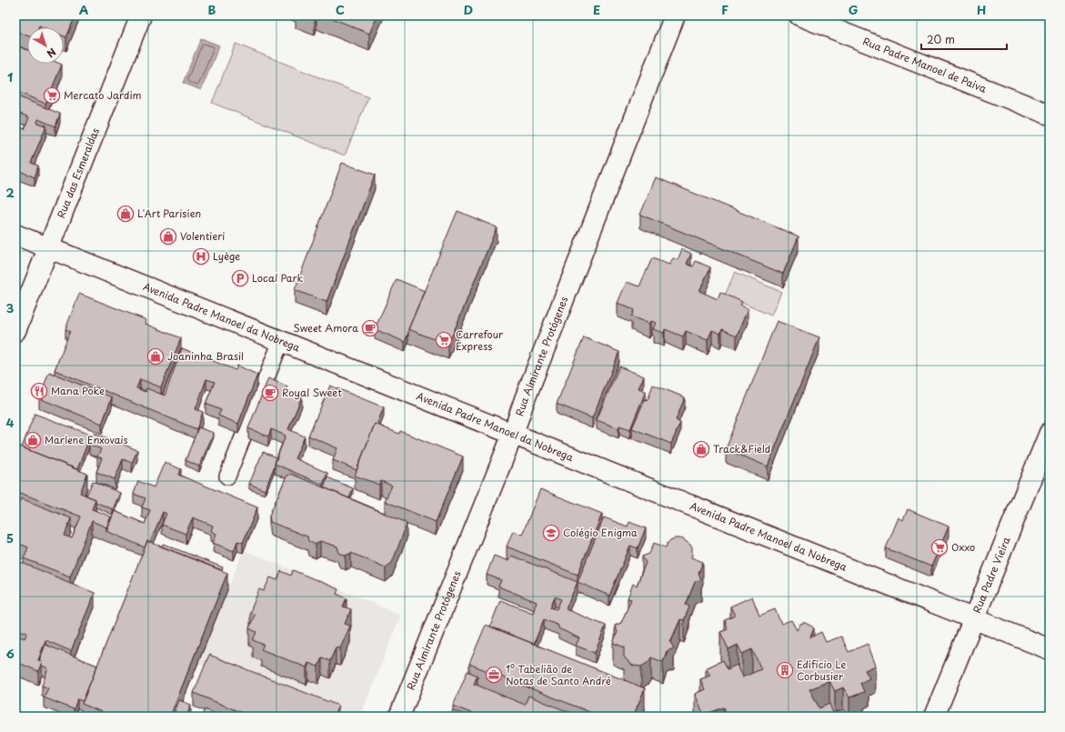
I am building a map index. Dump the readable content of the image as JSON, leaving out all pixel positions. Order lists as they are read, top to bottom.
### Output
{
  "streets": {
    "street": [
      "Rua Padre Manoel de Paiva",
      "Rua das Esmeraldas",
      "Avenida Padre Manoel da Nobrega",
      "Rua Almirante Protógenes",
      "Rua Padre Vieira"
    ]
  },
  "crossings": [
    ["Rua das Esmeraldas", "Avenida Padre Manoel da Nobrega"],
    ["Avenida Padre Manoel da Nobrega", "Rua Almirante Protógenes"],
    ["Avenida Padre Manoel da Nobrega", "Rua Padre Vieira"]
  ],
  "places": {
    "supermarket": ["Mercato Jardim", "Carrefour Express", "Oxxo"],
    "shop": [
      "L'Art Parisien",
      "Volentieri",
      "Joaninha Brasil",
      "Marlene Enxovais",
      "Track&Field"
    ],
    "hospital": ["Lyège"],
    "parking": ["Local Park"],
    "cafe": ["Sweet Amora", "Royal Sweet"],
    "restaurant": ["Mana Poke"],
    "school or university": ["Colégio Enigma"],
    "building": ["Edifício Le Corbusier"],
    "office": ["1º Tabelião de Notas de Santo André"]
  },
  "scale_bar": "20 m",
  "north": "bottom right",
  "grid": {
    "columns": [
      "A",
      "B",
      "C",
      "D",
      "E",
      "F",
      "G",
      "H"
    ],
    "rows": [
      "1",
      "2",
      "3",
      "4",
      "5",
      "6"
    ]
  }
}
